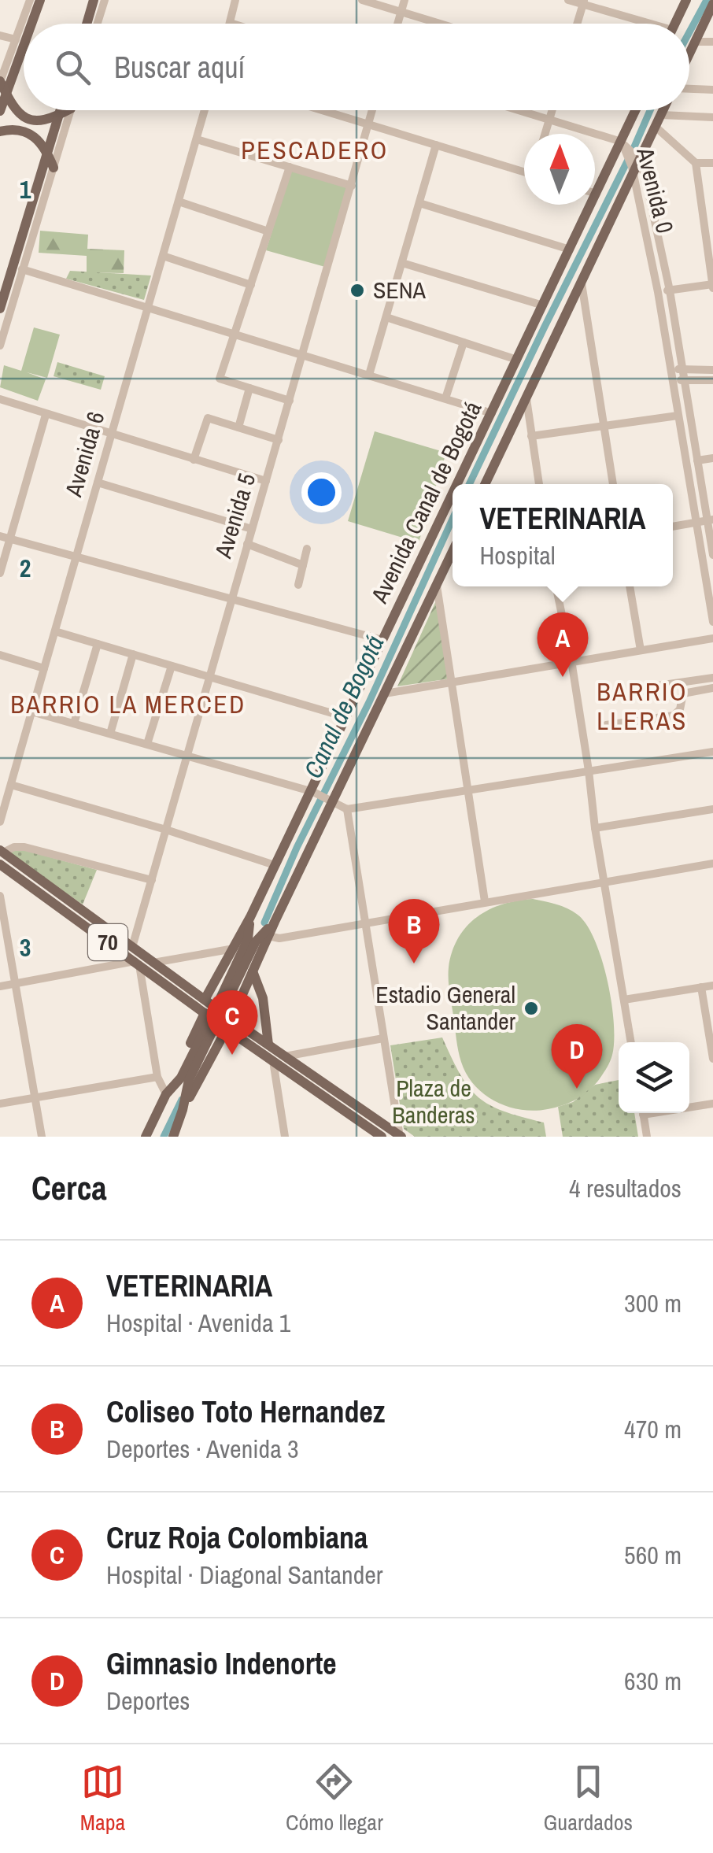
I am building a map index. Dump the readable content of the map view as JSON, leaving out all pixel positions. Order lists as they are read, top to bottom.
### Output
{
  "streets": {
    "main road": ["Avenida Canal de Bogotá", "70"],
    "street": ["Avenida 0", "Avenida 6", "Avenida 5"]
  },
  "crossings": [
    ["Avenida 0", "Avenida Canal de Bogotá"],
    ["Avenida 5", "70"]
  ],
  "districts": ["PESCADERO", "BARRIO LLERAS", "BARRIO LA MERCED"],
  "water": ["Canal de Bogotá"],
  "parks": ["Plaza de Banderas"],
  "places": ["SENA", "Estadio General Santander"],
  "north": "top",
  "page": {
    "search": "Buscar aquí",
    "popup": ["VETERINARIA", "Hospital"],
    "pins": [
      "A",
      "B",
      "C",
      "D"
    ],
    "heading": ["Cerca", "4 resultados"],
    "list": [
      {
        "mark": "A",
        "name": "VETERINARIA",
        "note": "Hospital · Avenida 1",
        "value": "300 m"
      },
      {
        "mark": "B",
        "name": "Coliseo Toto Hernandez",
        "note": "Deportes · Avenida 3",
        "value": "470 m"
      },
      {
        "mark": "C",
        "name": "Cruz Roja Colombiana",
        "note": "Hospital · Diagonal Santander",
        "value": "560 m"
      },
      {
        "mark": "D",
        "name": "Gimnasio Indenorte",
        "note": "Deportes",
        "value": "630 m"
      }
    ],
    "nav": ["Mapa", "Cómo llegar", "Guardados"]
  },
  "grid": {
    "rows": ["1", "2", "3"]
  }
}
